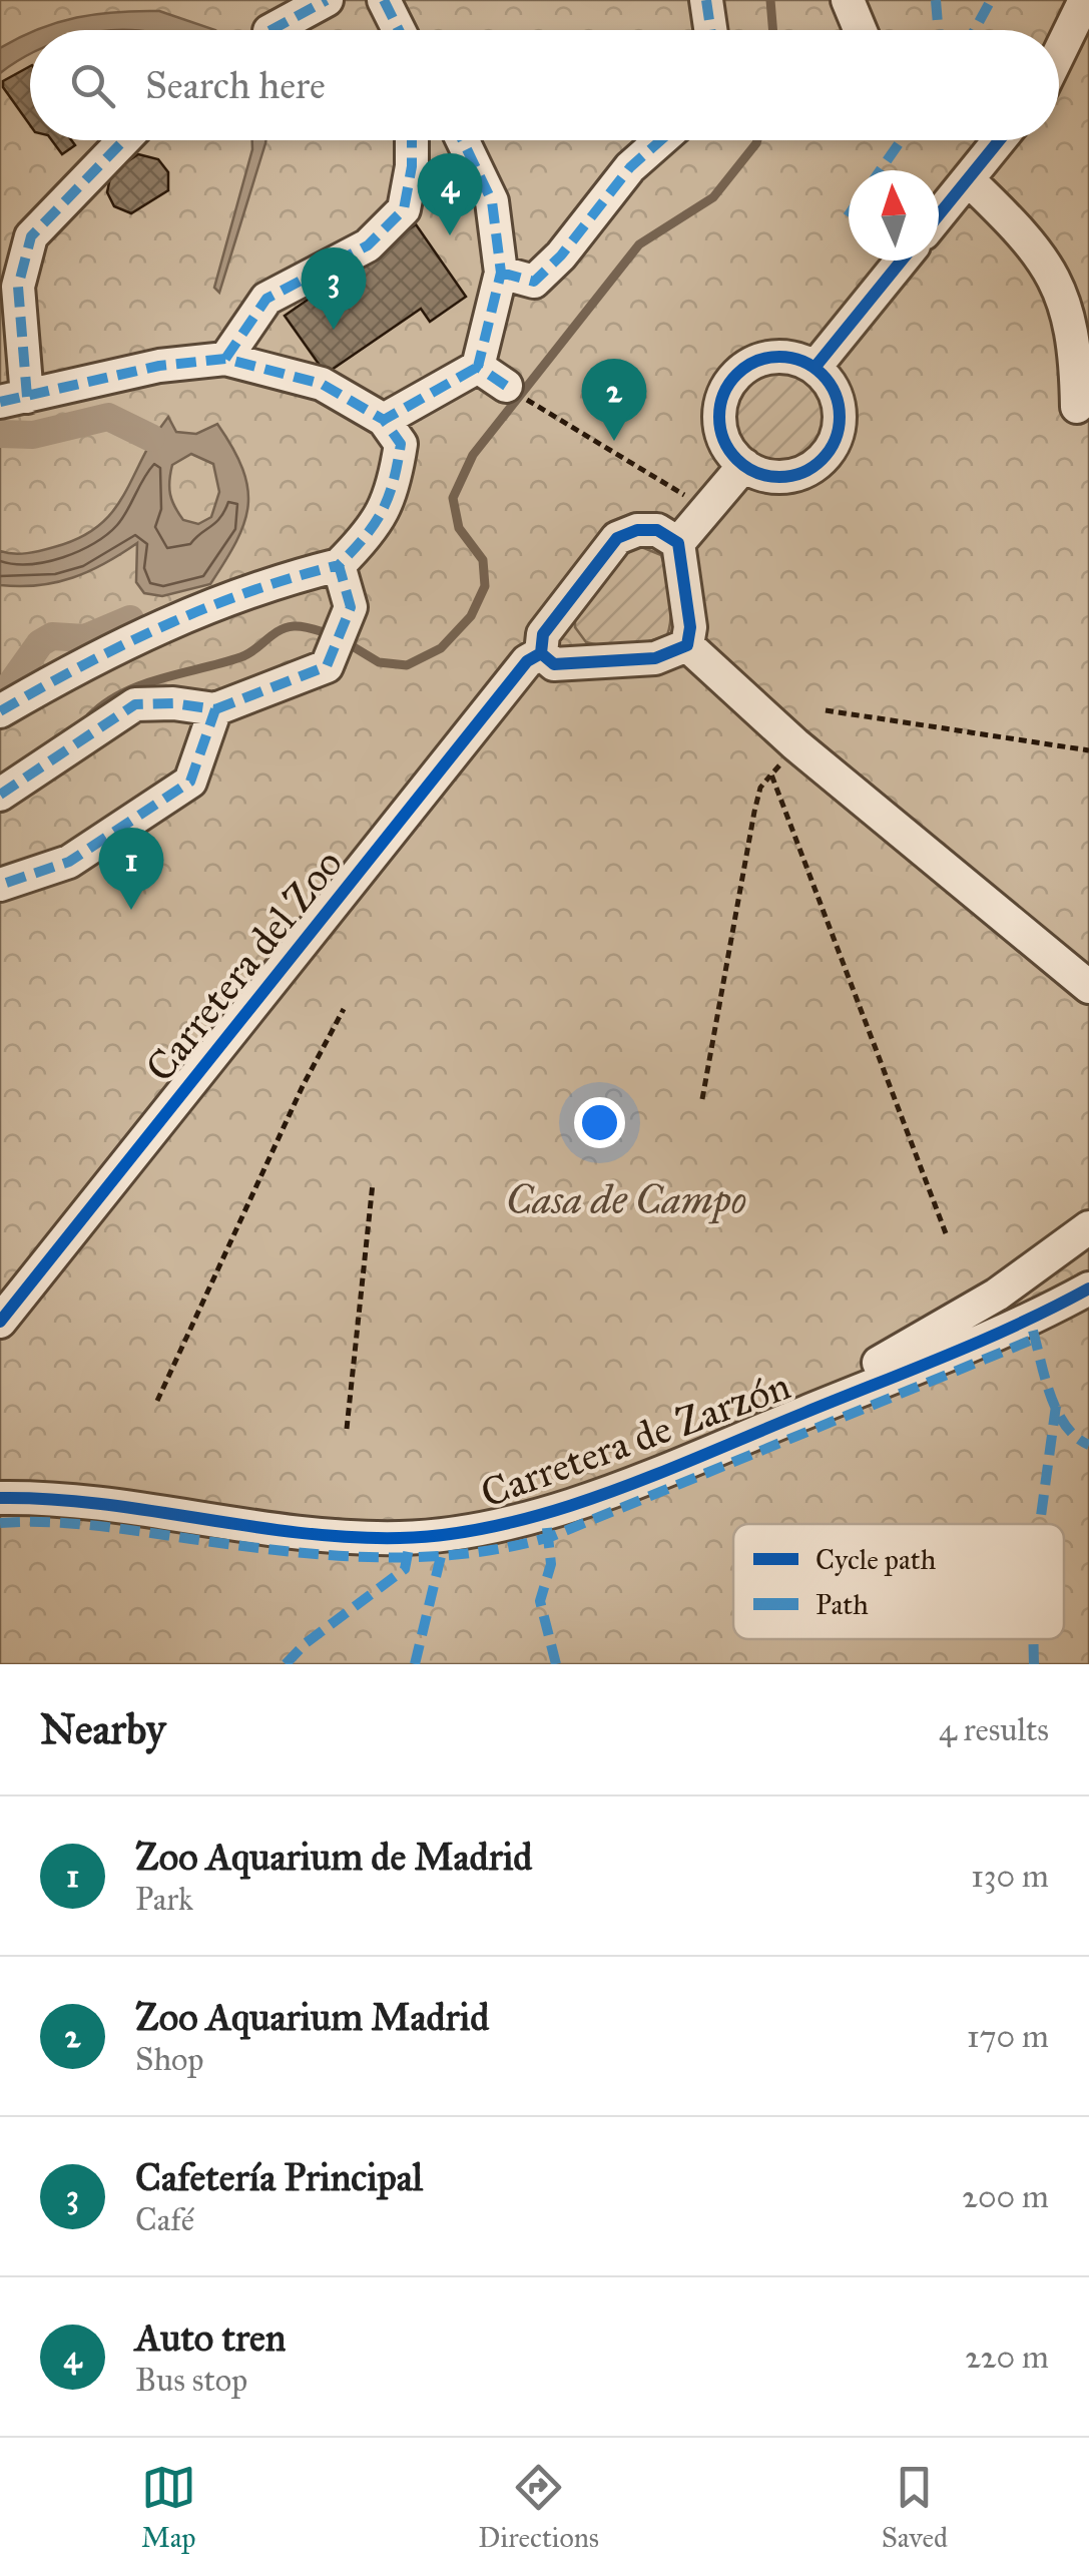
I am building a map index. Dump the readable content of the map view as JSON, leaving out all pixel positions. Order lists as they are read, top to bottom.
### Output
{
  "streets": {
    "street": ["Carretera del Zoo", "Carretera de Zarzón"]
  },
  "parks": ["Casa de Campo"],
  "legend": ["Cycle path", "Path"],
  "north": "top",
  "page": {
    "search": "Search here",
    "pins": [
      "4",
      "3",
      "2",
      "1"
    ],
    "heading": ["Nearby", "4 results"],
    "list": [
      {
        "mark": "1",
        "name": "Zoo Aquarium de Madrid",
        "note": "Park",
        "value": "130 m"
      },
      {
        "mark": "2",
        "name": "Zoo Aquarium Madrid",
        "note": "Shop",
        "value": "170 m"
      },
      {
        "mark": "3",
        "name": "Cafetería Principal",
        "note": "Café",
        "value": "200 m"
      },
      {
        "mark": "4",
        "name": "Auto tren",
        "note": "Bus stop",
        "value": "220 m"
      }
    ],
    "nav": ["Map", "Directions", "Saved"]
  }
}
